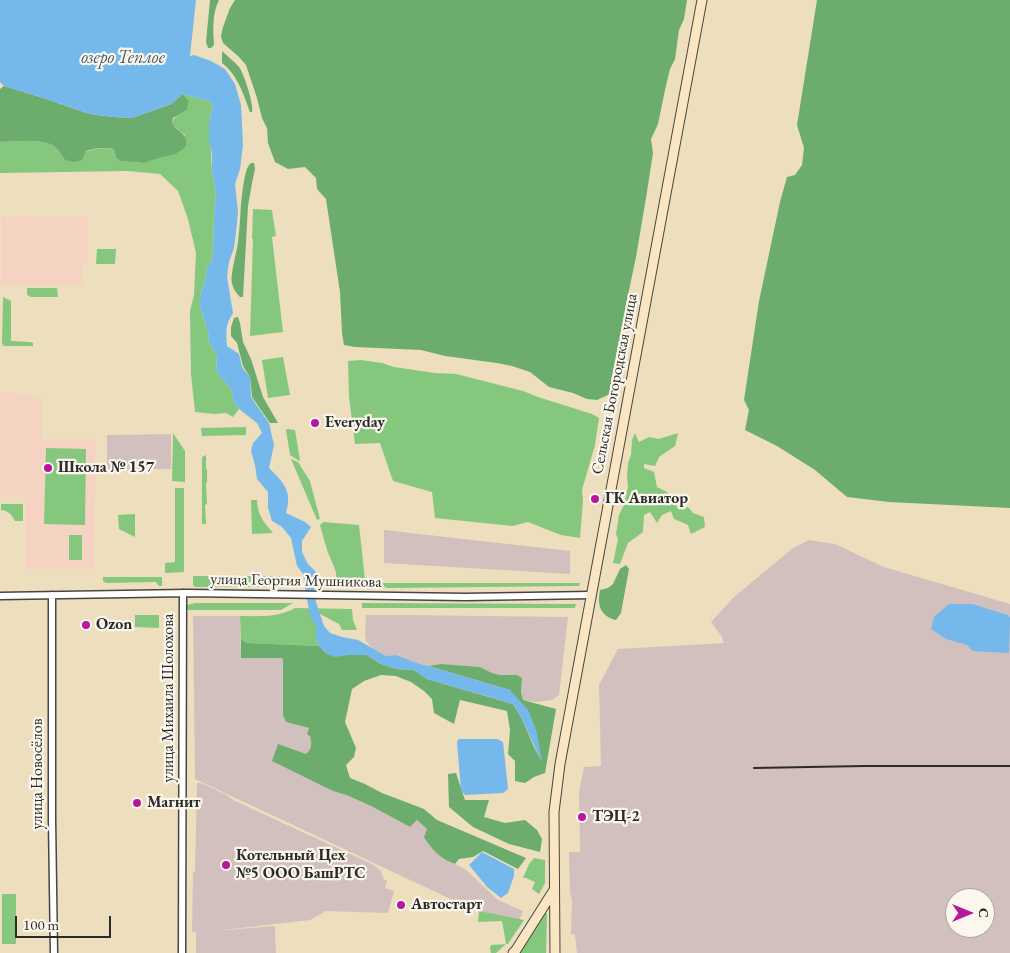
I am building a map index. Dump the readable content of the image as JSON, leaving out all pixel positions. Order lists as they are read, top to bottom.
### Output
{
  "streets": {
    "main road": ["Сельская Богородская улица"],
    "street": ["улица Георгия Мушникова", "улица Михаила Шолохова", "улица Новосёлов"]
  },
  "crossings": [
    ["Сельская Богородская улица", "улица Георгия Мушникова"],
    ["улица Георгия Мушникова", "улица Михаила Шолохова"],
    ["улица Георгия Мушникова", "улица Новосёлов"]
  ],
  "water": ["озеро Теплое"],
  "places": [
    "Everyday",
    "Школа № 157",
    "ГК Авиатор",
    "Ozon",
    "Магнит",
    "ТЭЦ-2",
    "Котельный Цех №5 ООО БашРТС",
    "Автостарт"
  ],
  "scale_bar": "100 m",
  "north": "right"
}
